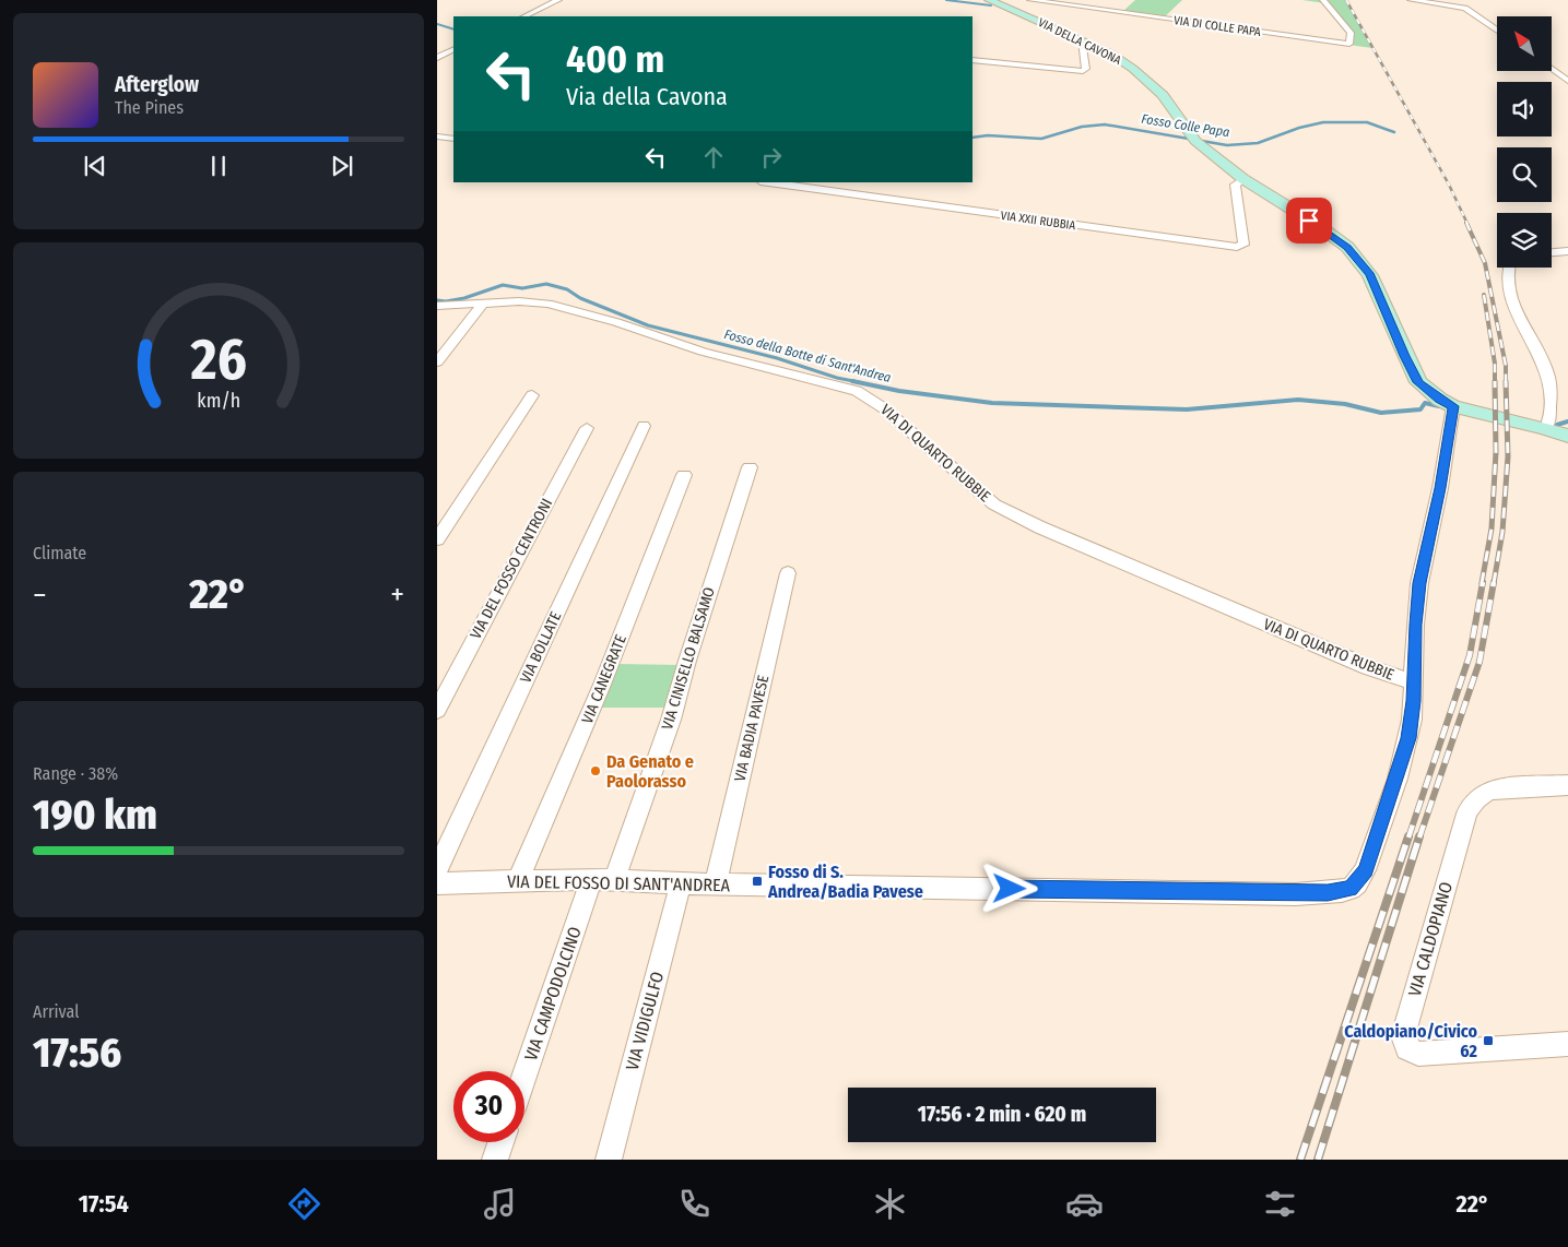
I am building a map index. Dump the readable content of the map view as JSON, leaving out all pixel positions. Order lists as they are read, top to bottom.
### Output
{
  "streets": {
    "main road": ["VIA DELLA CAVONA"],
    "street": [
      "VIA DI COLLE PAPA",
      "VIA XXII RUBBIA",
      "VIA DI QUARTO RUBBIE",
      "VIA DEL FOSSO CENTRONI",
      "VIA BOLLATE",
      "VIA CINISELLO BALSAMO",
      "VIA CANEGRATE",
      "VIA BADIA PAVESE",
      "VIA DEL FOSSO DI SANT'ANDREA",
      "VIA CALDOPIANO",
      "VIA CAMPODOLCINO",
      "VIA VIDIGULFO"
    ]
  },
  "crossings": [
    ["VIA DELLA CAVONA", "VIA XXII RUBBIA"],
    ["VIA DELLA CAVONA", "VIA DEL FOSSO DI SANT'ANDREA"],
    ["VIA DI QUARTO RUBBIE", "VIA DEL FOSSO DI SANT'ANDREA"],
    ["VIA CINISELLO BALSAMO", "VIA DEL FOSSO DI SANT'ANDREA"],
    ["VIA CINISELLO BALSAMO", "VIA CAMPODOLCINO"],
    ["VIA CANEGRATE", "VIA DEL FOSSO DI SANT'ANDREA"],
    ["VIA BADIA PAVESE", "VIA DEL FOSSO DI SANT'ANDREA"],
    ["VIA DEL FOSSO DI SANT'ANDREA", "VIA CAMPODOLCINO"],
    ["VIA DEL FOSSO DI SANT'ANDREA", "VIA VIDIGULFO"]
  ],
  "water": ["Fosso Colle Papa", "Fosso della Botte di Sant'Andrea"],
  "places": {
    "other": ["Da Genato e Paolorasso"],
    "transit": ["Fosso di S. Andrea/Badia Pavese", "Caldopiano/Civico 62"]
  },
  "north": "top left",
  "page": {
    "turn": ["400 m", "Via della Cavona"],
    "song": ["Afterglow", "The Pines"],
    "tile": [
      "Climate",
      ["Range · 38%", "190 km"],
      ["Arrival", "17:56"]
    ],
    "heat": ["−", "22°", "+"],
    "limit": "30",
    "trip": "17:56 · 2 min · 620 m",
    "tabs": ["17:54", "22°"],
    "gauge": ["26", "km/h"]
  }
}
